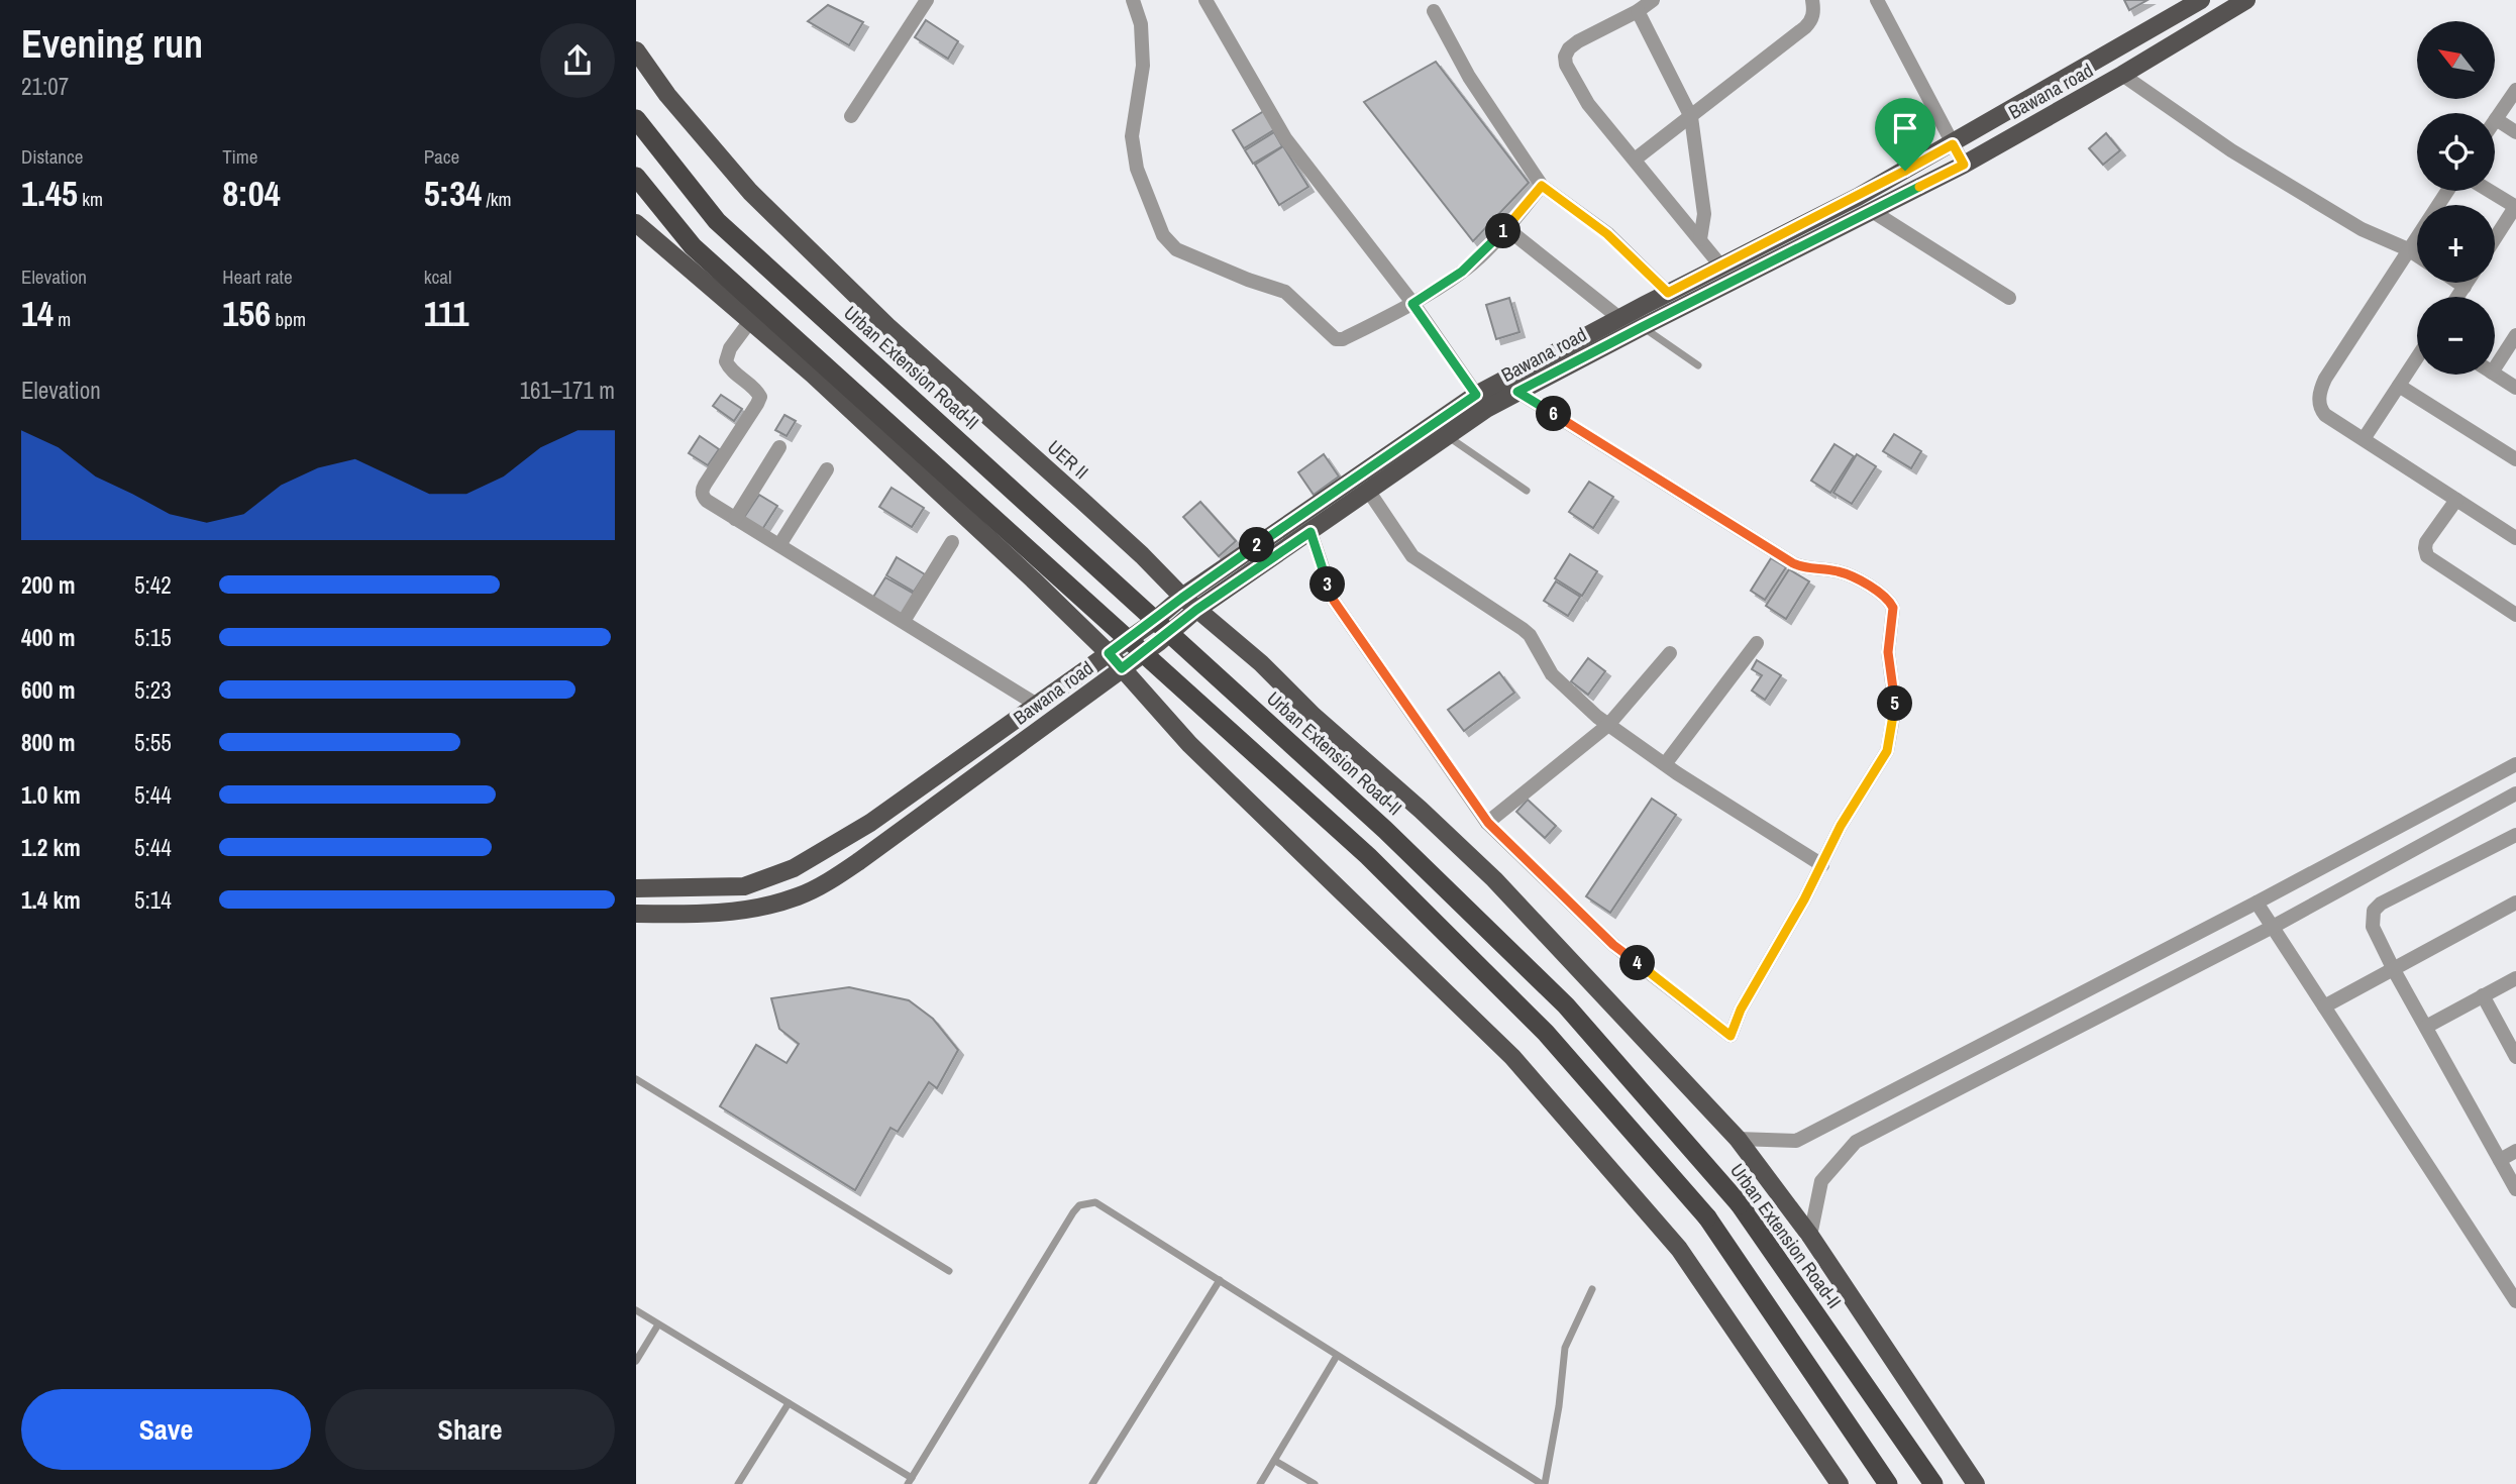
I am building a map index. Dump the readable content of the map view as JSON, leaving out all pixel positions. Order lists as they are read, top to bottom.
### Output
{
  "streets": {
    "highway": ["Urban Extension Road-II"],
    "main road": ["Bawana road", "UER II"]
  },
  "crossings": [
    ["Bawana road", "UER II"]
  ],
  "north": "top left",
  "page": {
    "heading": ["Evening run", "21:07"],
    "map_buttons": ["+", "−"],
    "stats": [
      ["Distance", "1.45 km"],
      ["Time", "8:04"],
      ["Pace", "5:34 /km"],
      ["Elevation", "14 m"],
      ["Heart rate", "156 bpm"],
      ["kcal", "111"]
    ],
    "pins": [
      "1",
      "6",
      "2",
      "3",
      "5",
      "4"
    ],
    "chart": ["Elevation", "161–171 m"],
    "list": [
      {
        "name": "200 m",
        "note": "5:42"
      },
      {
        "name": "400 m",
        "note": "5:15"
      },
      {
        "name": "600 m",
        "note": "5:23"
      },
      {
        "name": "800 m",
        "note": "5:55"
      },
      {
        "name": "1.0 km",
        "note": "5:44"
      },
      {
        "name": "1.2 km",
        "note": "5:44"
      },
      {
        "name": "1.4 km",
        "note": "5:14"
      }
    ],
    "buttons": ["Save", "Share"]
  }
}
